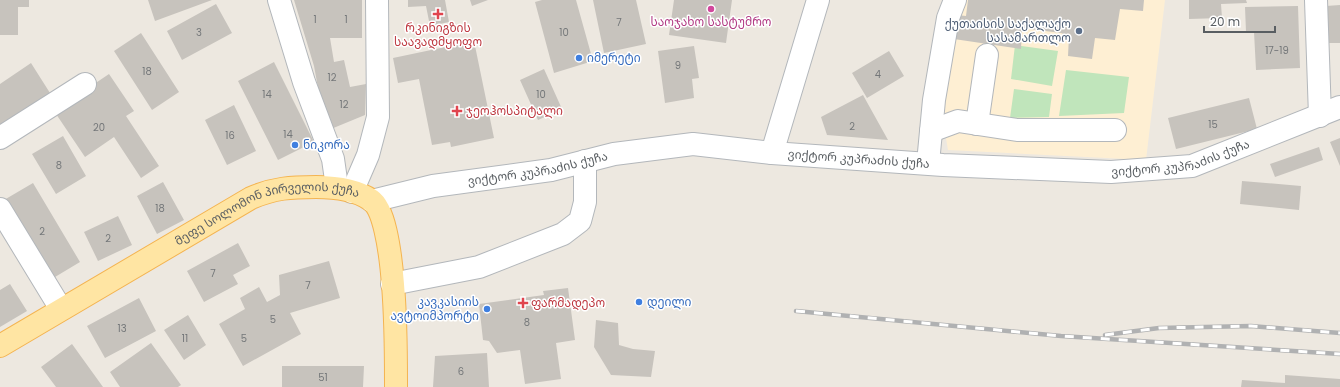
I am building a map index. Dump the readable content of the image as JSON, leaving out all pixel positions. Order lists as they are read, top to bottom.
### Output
{
  "streets": {
    "main road": ["მეფე სოლომონ პირველის ქუჩა"],
    "street": ["ვიქტორ კუპრაძის ქუჩა"]
  },
  "crossings": [
    ["ვიქტორ კუპრაძის ქუჩა", "მეფე სოლომონ პირველის ქუჩა"]
  ],
  "places": {
    "other": [
      "საოჯახო სასტუმრო",
      "ქუთაისის საქალაქო სასამართლო",
      "იმერეტი",
      "ნიკორა",
      "დეილი",
      "კავკასიის ავტოიმპორტი"
    ],
    "health": ["რკინიგზის საავადმყოფო", "ჯეოჰოსპიტალი", "ფარმადეპო"]
  },
  "house_numbers": [
    "1",
    "1",
    "7",
    "3",
    "10",
    "17-19",
    "9",
    "18",
    "4",
    "12",
    "14",
    "10",
    "12",
    "15",
    "2",
    "20",
    "14",
    "16",
    "8",
    "18",
    "2",
    "2",
    "7",
    "7",
    "5",
    "8",
    "13",
    "11",
    "5",
    "6",
    "51"
  ],
  "scale_bar": "20 m"
}
